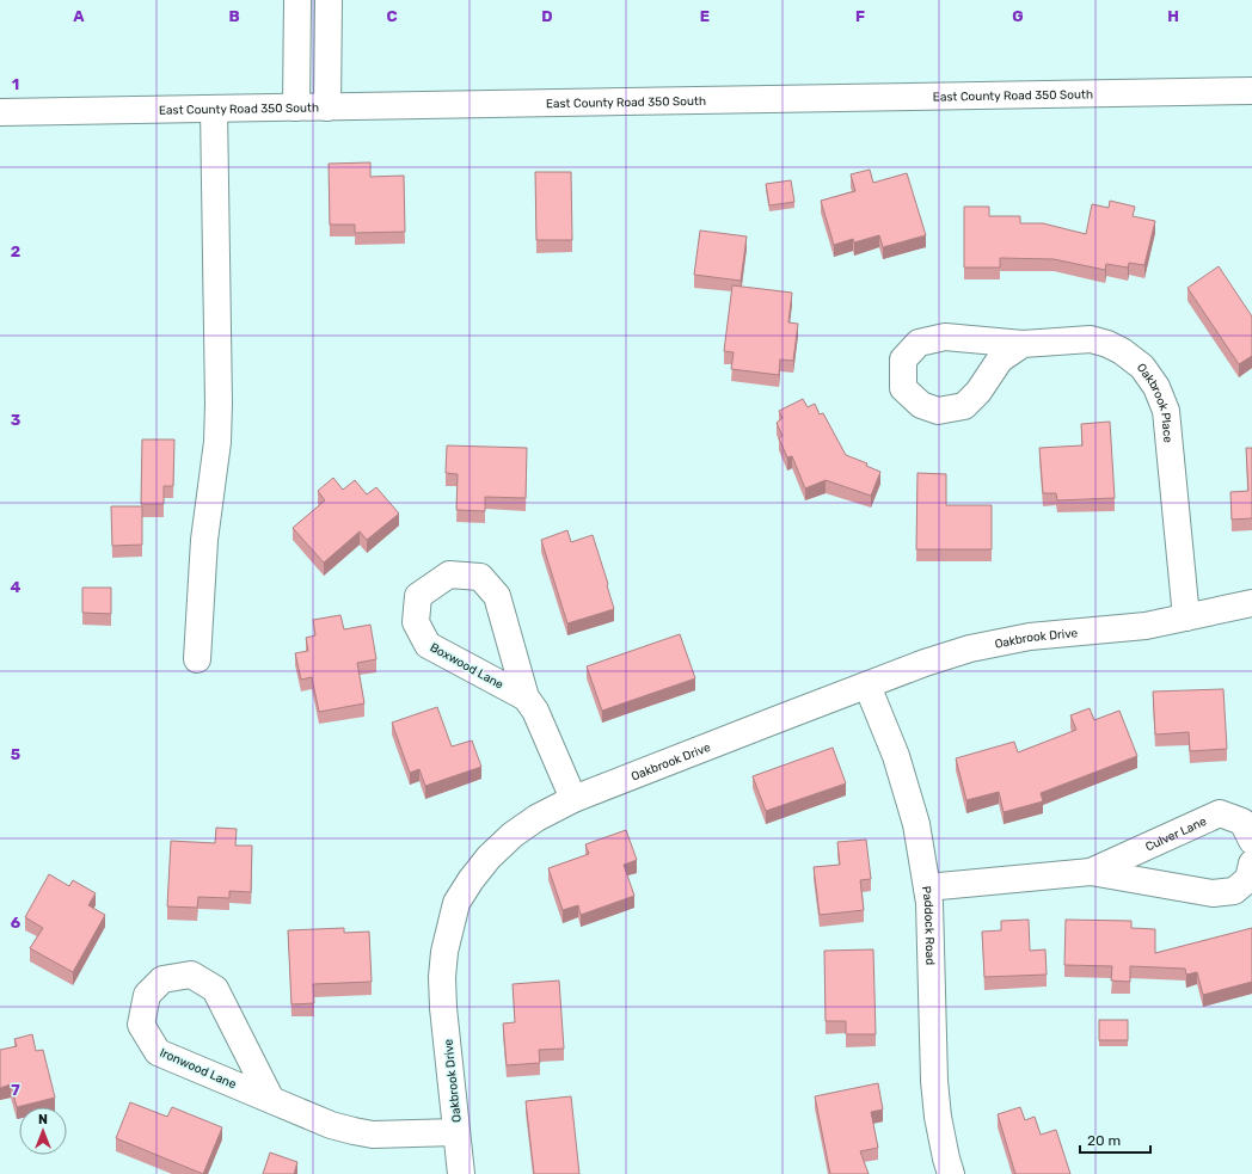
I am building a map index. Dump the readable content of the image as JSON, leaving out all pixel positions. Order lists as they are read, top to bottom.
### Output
{
  "streets": {
    "street": [
      "East County Road 350 South",
      "Oakbrook Place",
      "Oakbrook Drive",
      "Boxwood Lane",
      "Culver Lane",
      "Paddock Road",
      "Ironwood Lane"
    ]
  },
  "crossings": [
    ["Oakbrook Place", "Oakbrook Drive"],
    ["Oakbrook Drive", "Boxwood Lane"],
    ["Oakbrook Drive", "Paddock Road"],
    ["Oakbrook Drive", "Ironwood Lane"],
    ["Culver Lane", "Paddock Road"]
  ],
  "scale_bar": "20 m",
  "north": "top",
  "grid": {
    "columns": [
      "A",
      "B",
      "C",
      "D",
      "E",
      "F",
      "G",
      "H"
    ],
    "rows": [
      "1",
      "2",
      "3",
      "4",
      "5",
      "6",
      "7"
    ]
  }
}
